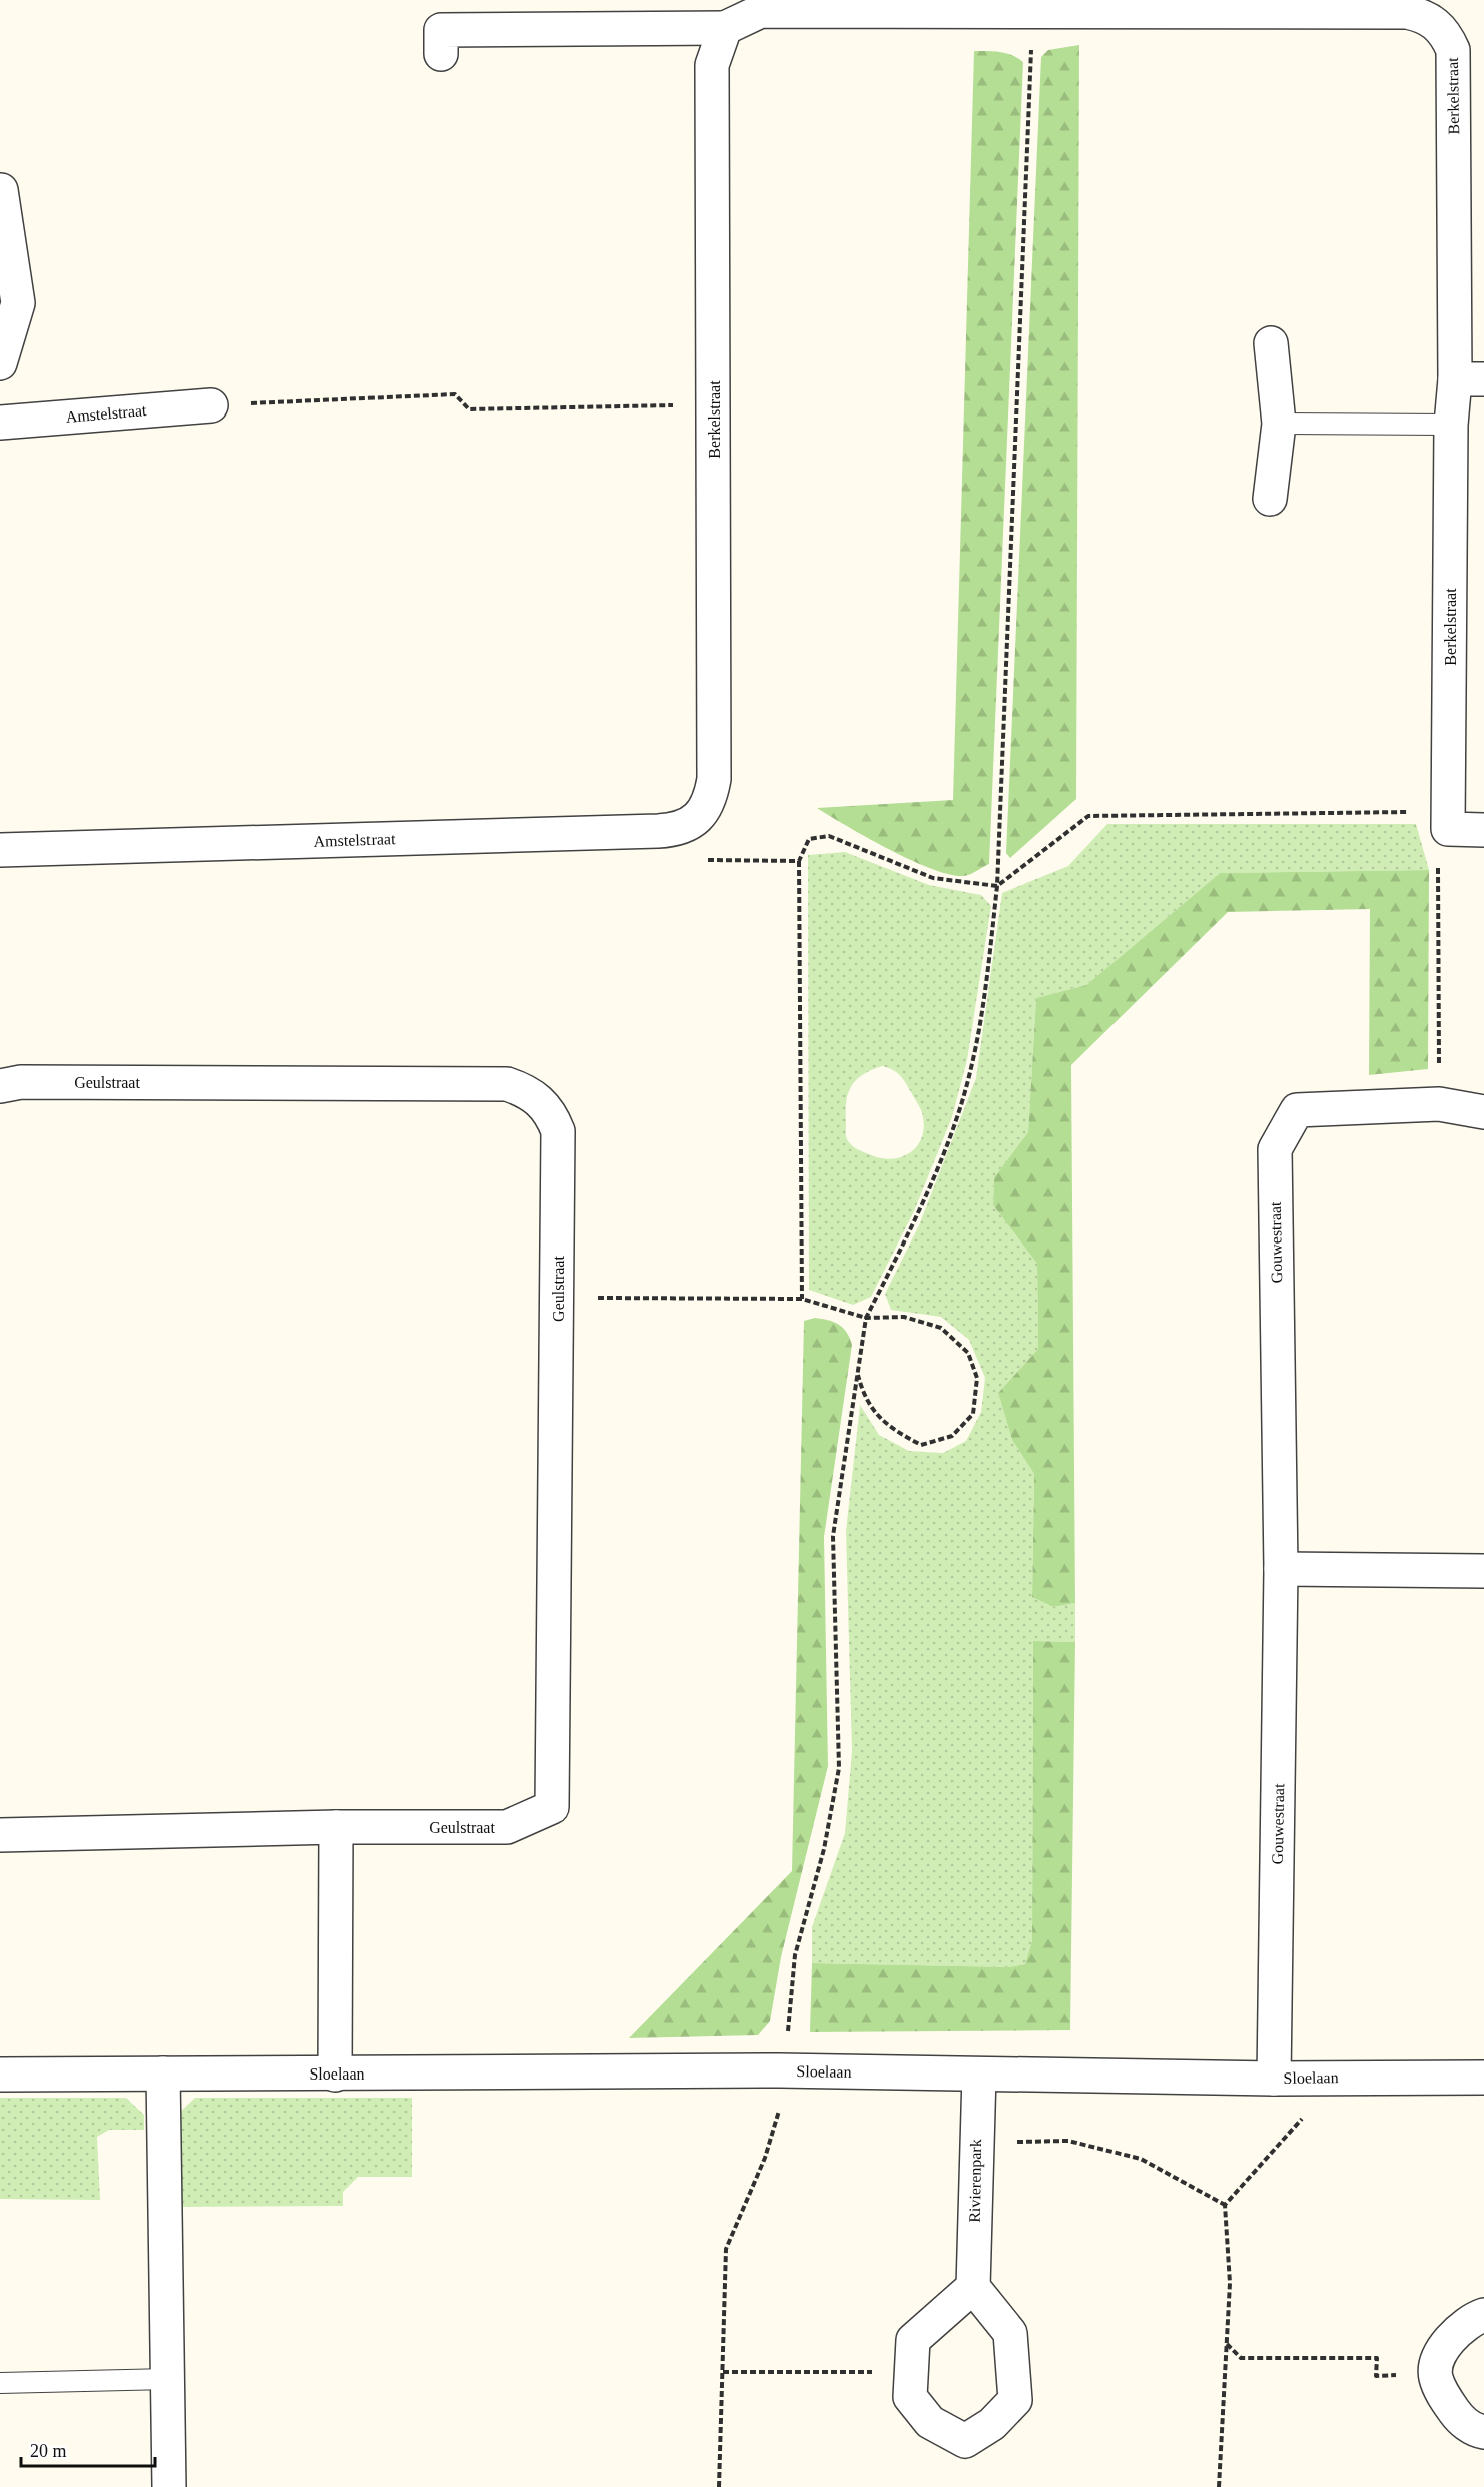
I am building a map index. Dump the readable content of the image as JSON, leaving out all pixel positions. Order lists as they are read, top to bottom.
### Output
{
  "streets": {
    "street": [
      "Berkelstraat",
      "Amstelstraat",
      "Geulstraat",
      "Gouwestraat",
      "Sloelaan",
      "Rivierenpark"
    ]
  },
  "crossings": [
    ["Berkelstraat", "Amstelstraat"],
    ["Gouwestraat", "Sloelaan"],
    ["Sloelaan", "Rivierenpark"]
  ],
  "scale_bar": "20 m"
}
